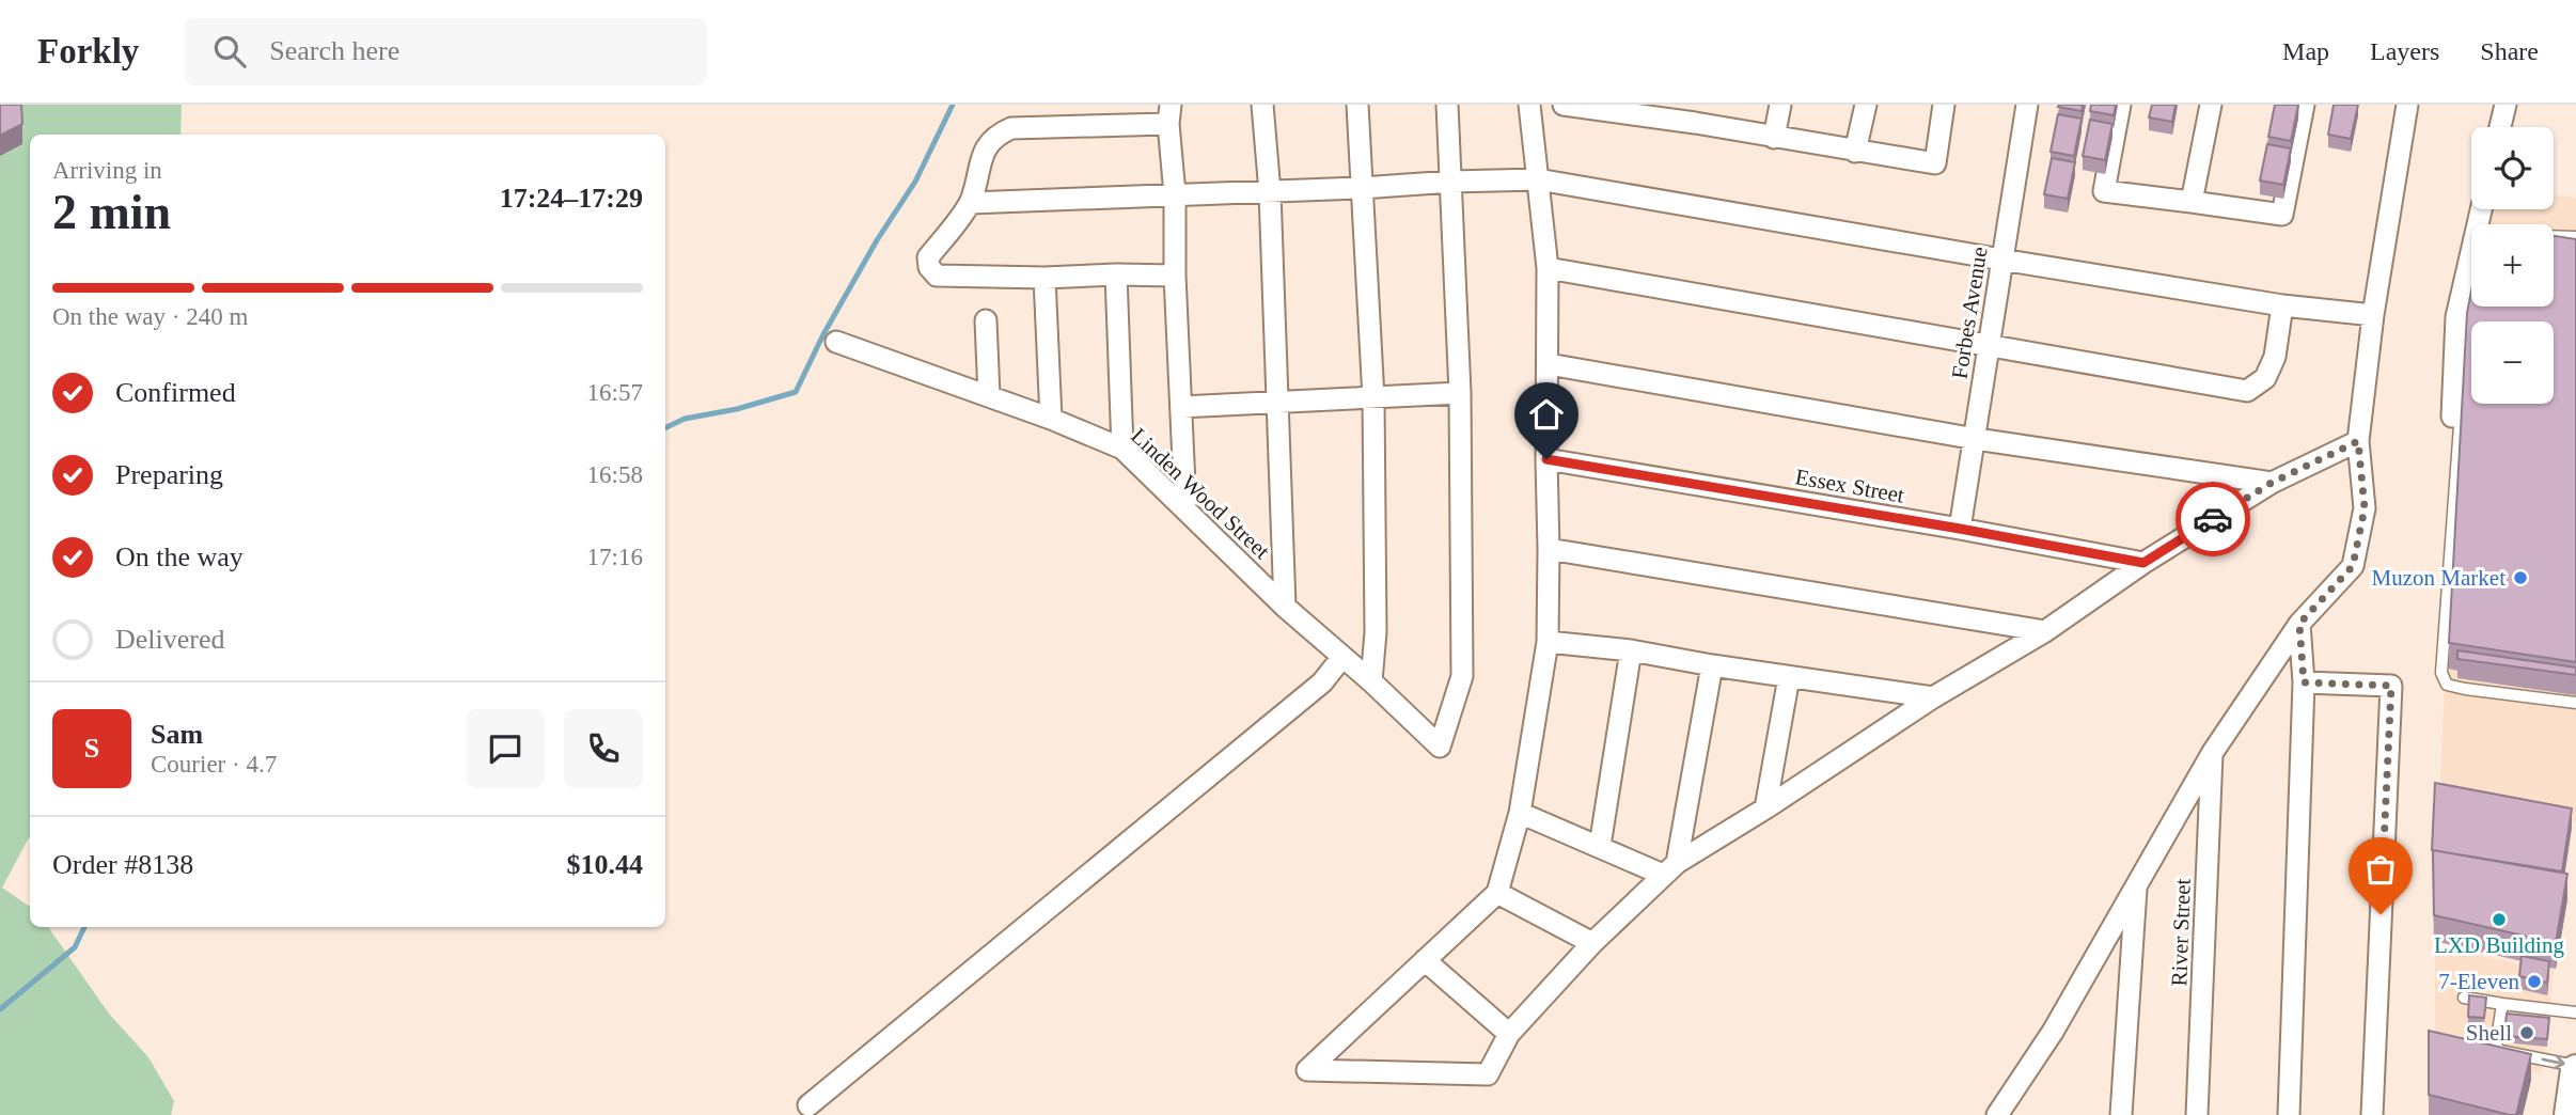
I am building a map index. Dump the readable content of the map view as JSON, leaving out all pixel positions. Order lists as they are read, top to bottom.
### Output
{
  "streets": {
    "street": [
      "Forbes Avenue",
      "Essex Street",
      "Linden Wood Street",
      "River Street"
    ]
  },
  "crossings": [
    ["Forbes Avenue", "Essex Street"]
  ],
  "places": [
    "Muzon Market",
    "LXD Building",
    "7-Eleven",
    "Shell"
  ],
  "page": {
    "header": "Forkly",
    "search": "Search here",
    "nav": ["Map", "Layers", "Share"],
    "map_buttons": ["+", "−"],
    "heading": ["2 min", "Arriving in", "17:24–17:29"],
    "panel": [
      "Sam",
      "Courier · 4.7",
      "Order #8138",
      "$10.44"
    ],
    "bar": "On the way · 240 m",
    "list": [
      ["Confirmed", "16:57"],
      ["Preparing", "16:58"],
      ["On the way", "17:16"],
      "Delivered"
    ],
    "round": "S"
  }
}
